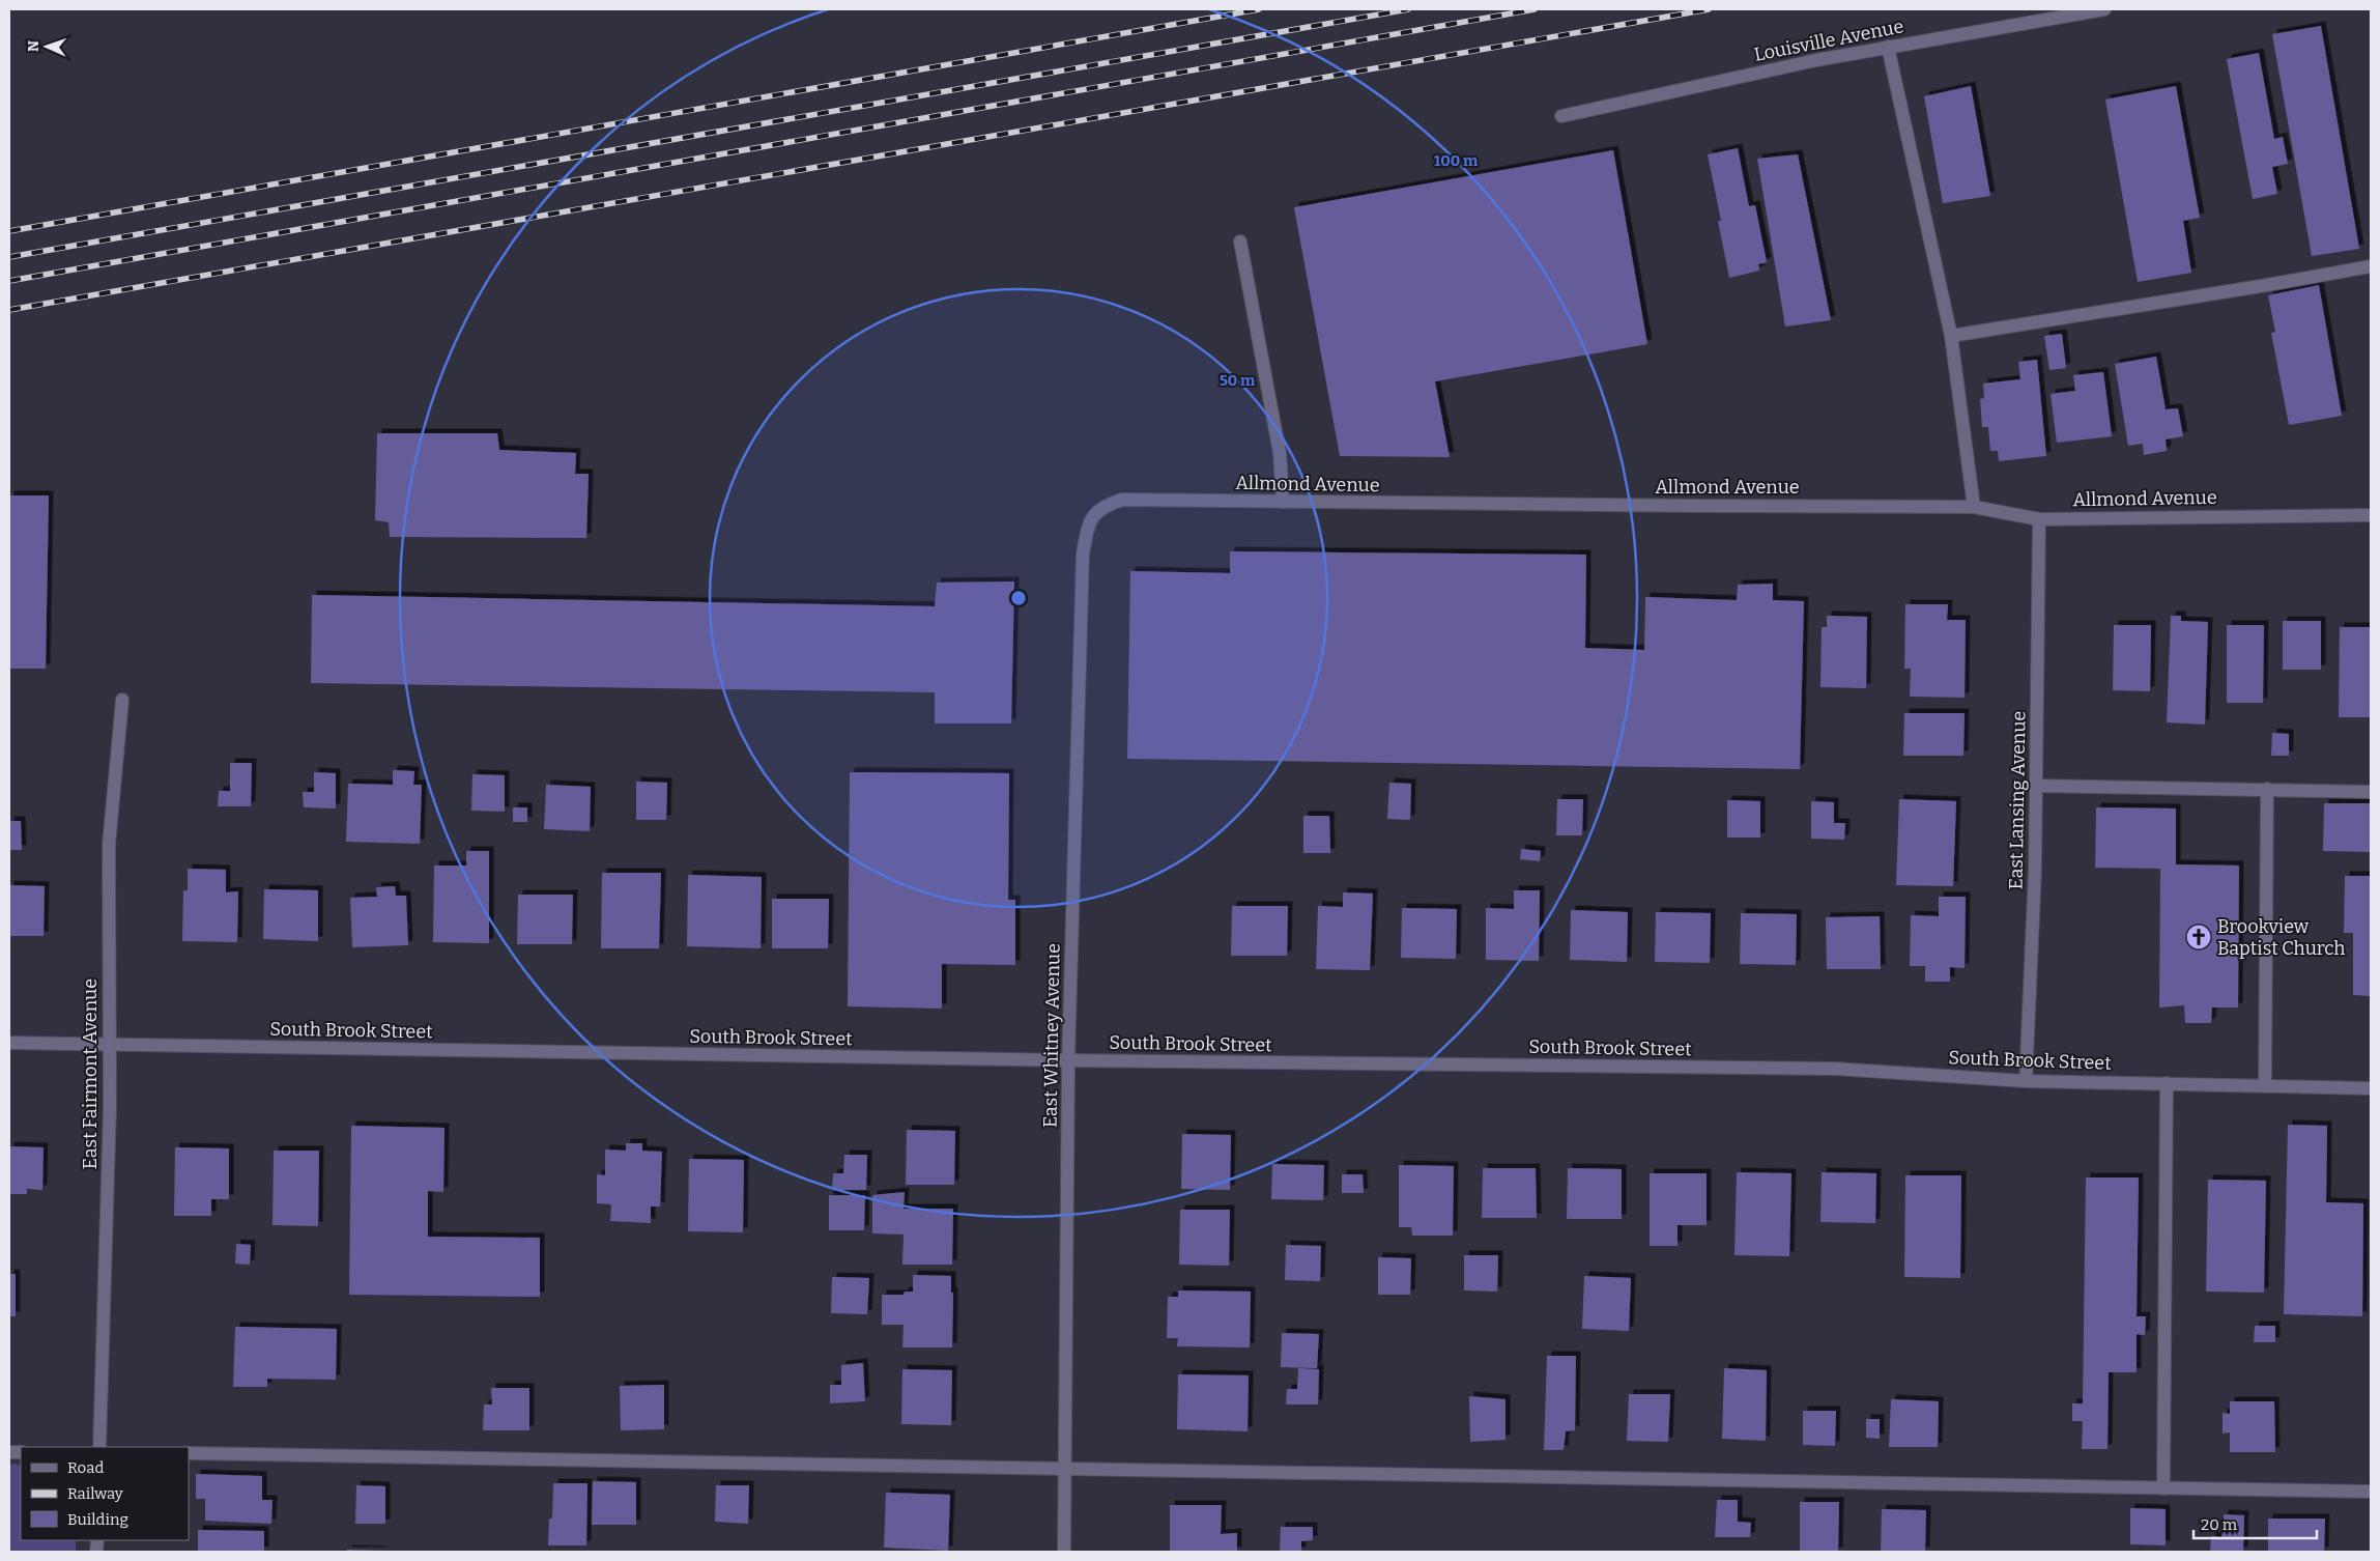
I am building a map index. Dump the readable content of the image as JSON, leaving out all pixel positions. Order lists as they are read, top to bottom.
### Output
{
  "streets": {
    "street": [
      "Louisville Avenue",
      "Allmond Avenue",
      "East Lansing Avenue",
      "South Brook Street",
      "East Whitney Avenue",
      "East Fairmont Avenue"
    ]
  },
  "crossings": [
    ["Allmond Avenue", "East Lansing Avenue"],
    ["Allmond Avenue", "East Whitney Avenue"],
    ["East Lansing Avenue", "South Brook Street"],
    ["South Brook Street", "East Whitney Avenue"],
    ["South Brook Street", "East Fairmont Avenue"]
  ],
  "places": {
    "church": ["Brookview Baptist Church"]
  },
  "legend": ["Road", "Railway", "Building"],
  "scale_bar": "20 m",
  "north": "left",
  "rings": ["100 m", "50 m"]
}
